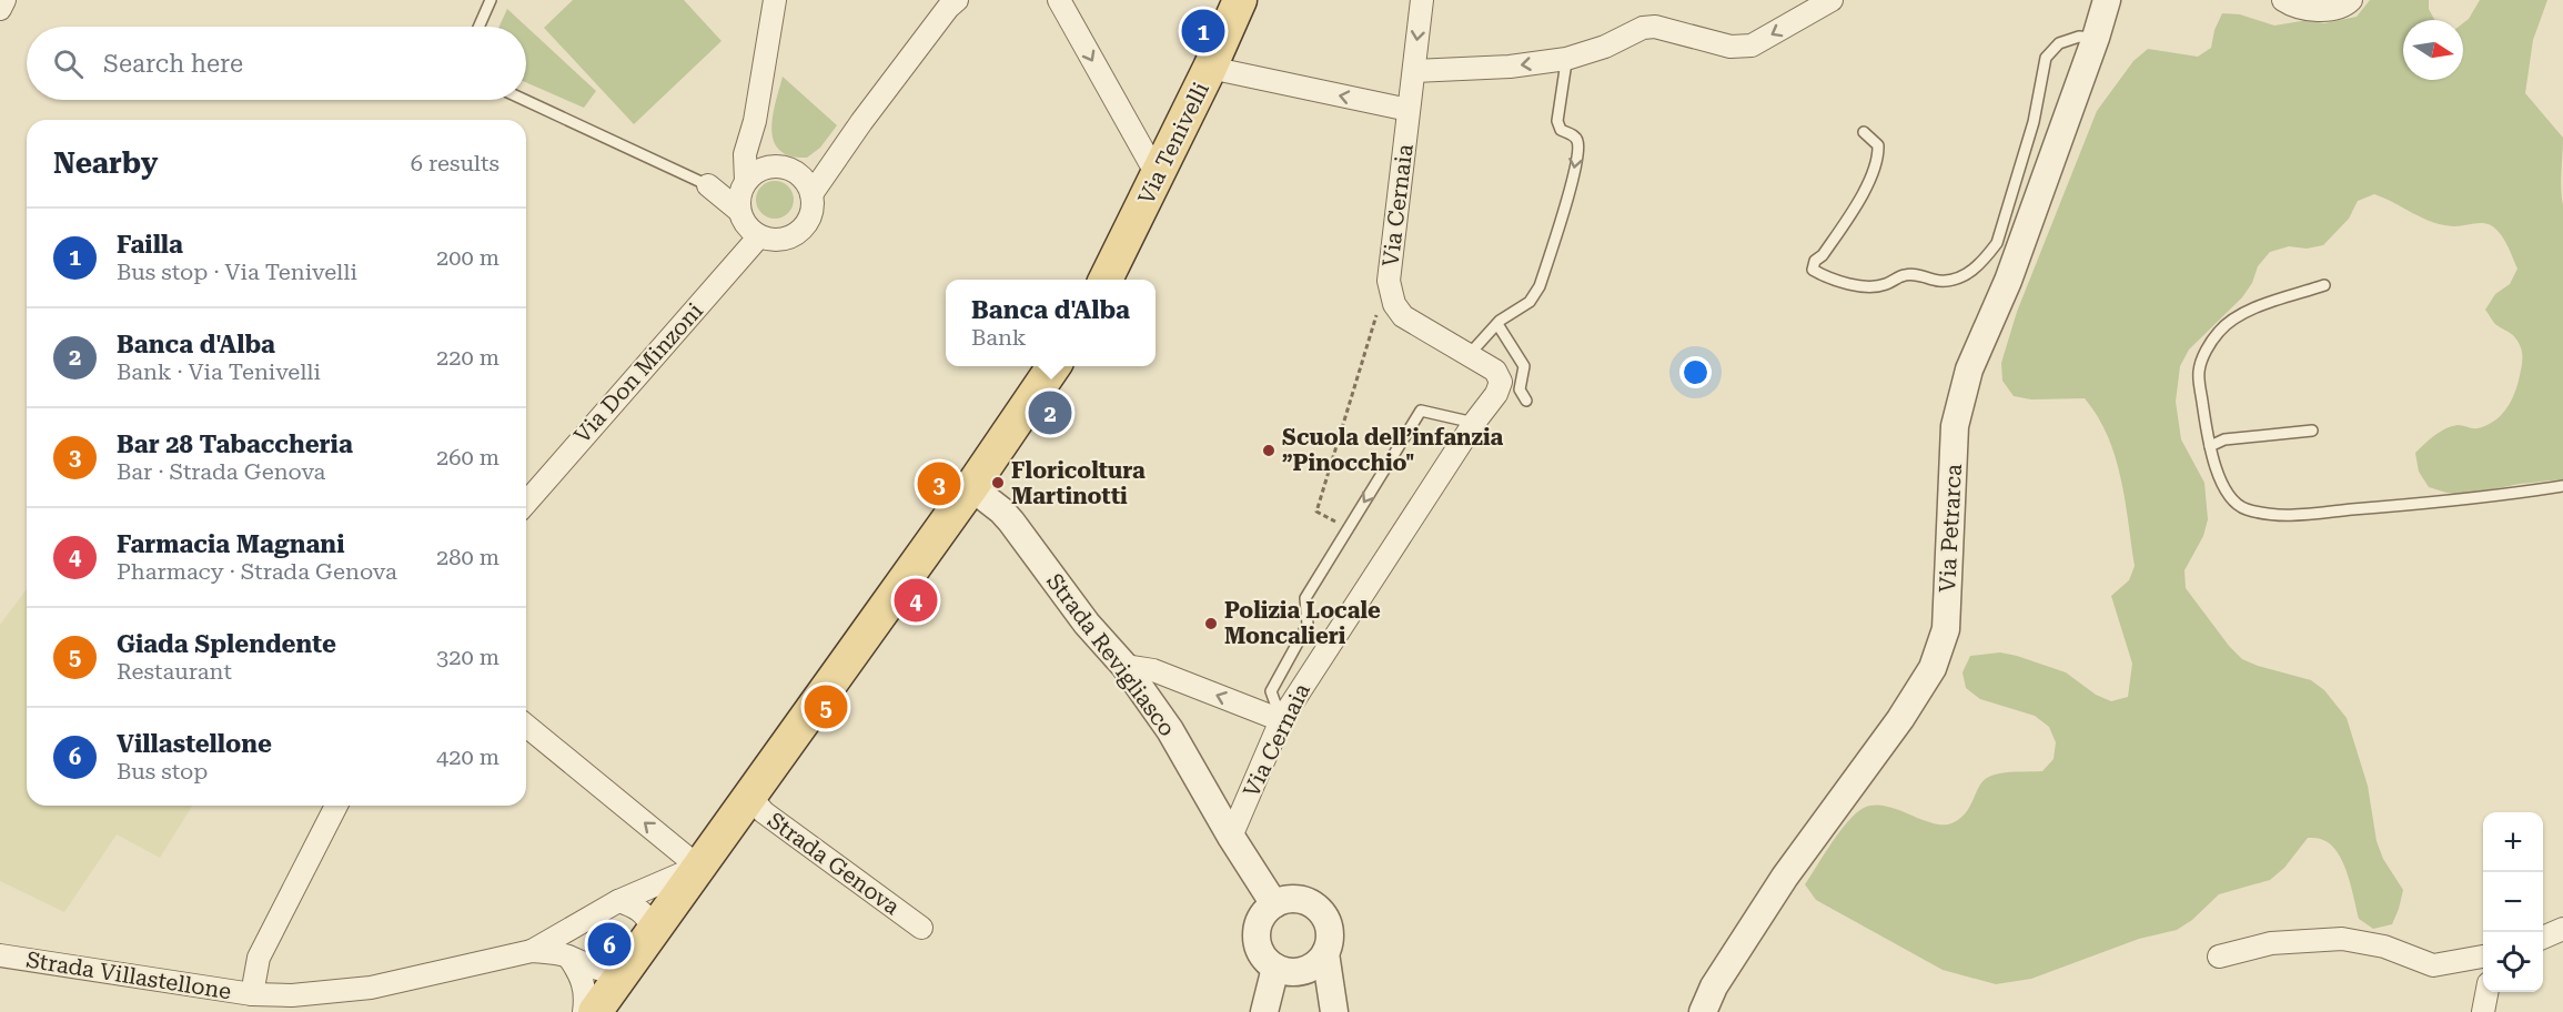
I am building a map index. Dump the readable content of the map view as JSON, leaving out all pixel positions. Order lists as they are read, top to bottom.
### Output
{
  "streets": {
    "main road": ["Via Tenivelli", "Strada Genova"],
    "street": [
      "Via Cernaia",
      "Via Don Minzoni",
      "Via Petrarca",
      "Strada Revigliasco",
      "Strada Villastellone"
    ]
  },
  "crossings": [
    ["Via Cernaia", "Strada Revigliasco"],
    ["Strada Revigliasco", "Strada Genova"],
    ["Strada Genova", "Strada Villastellone"]
  ],
  "places": ["Scuola dell’infanzia ”Pinocchio\"", "Floricoltura Martinotti", "Polizia Locale Moncalieri"],
  "north": "right",
  "page": {
    "pins": [
      "1",
      "2",
      "3",
      "4",
      "5",
      "6"
    ],
    "search": "Search here",
    "heading": ["Nearby", "6 results"],
    "list": [
      {
        "mark": "1",
        "name": "Failla",
        "note": "Bus stop · Via Tenivelli",
        "value": "200 m"
      },
      {
        "mark": "2",
        "name": "Banca d'Alba",
        "note": "Bank · Via Tenivelli",
        "value": "220 m"
      },
      {
        "mark": "3",
        "name": "Bar 28 Tabaccheria",
        "note": "Bar · Strada Genova",
        "value": "260 m"
      },
      {
        "mark": "4",
        "name": "Farmacia Magnani",
        "note": "Pharmacy · Strada Genova",
        "value": "280 m"
      },
      {
        "mark": "5",
        "name": "Giada Splendente",
        "note": "Restaurant",
        "value": "320 m"
      },
      {
        "mark": "6",
        "name": "Villastellone",
        "note": "Bus stop",
        "value": "420 m"
      }
    ],
    "popup": ["Banca d'Alba", "Bank"],
    "map_buttons": ["+", "−"]
  }
}
